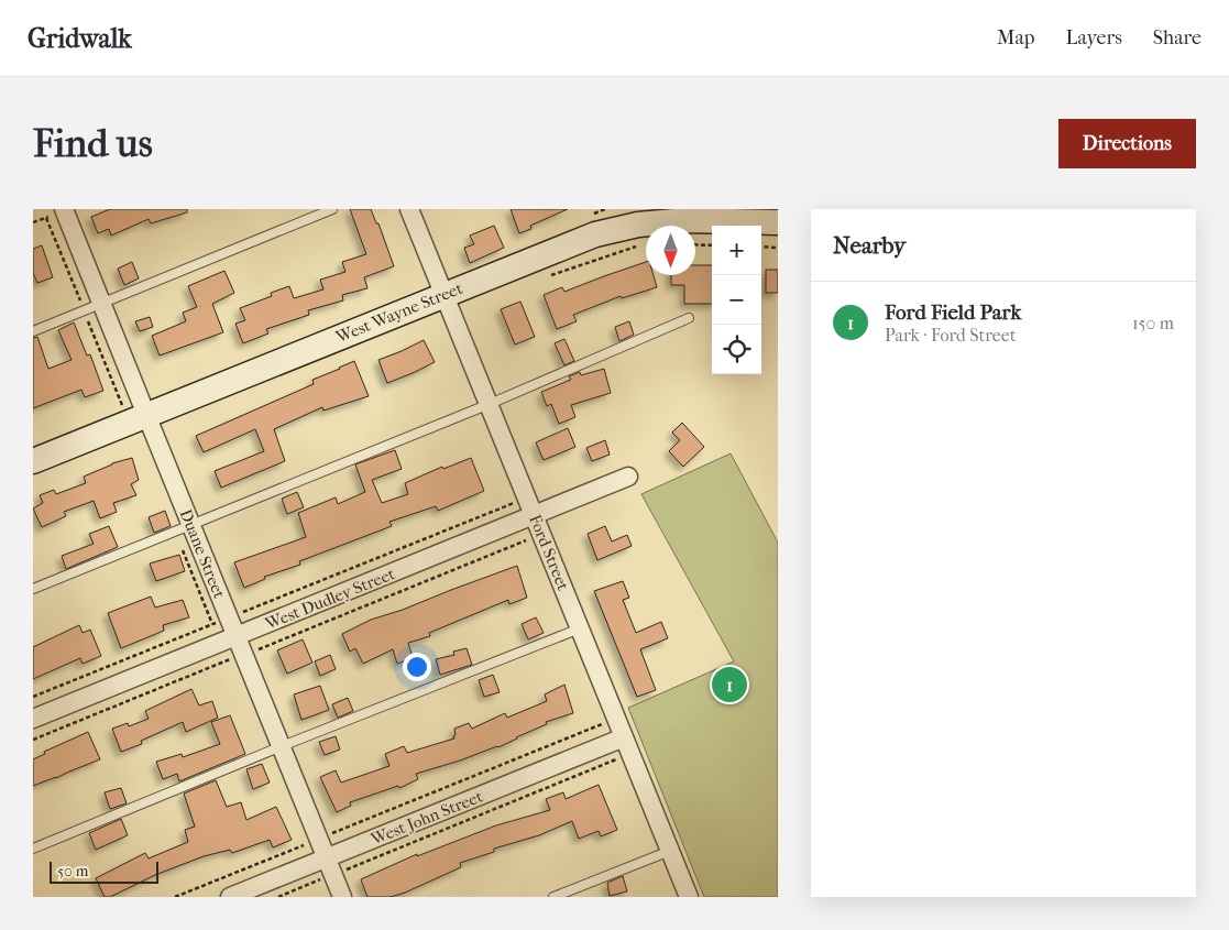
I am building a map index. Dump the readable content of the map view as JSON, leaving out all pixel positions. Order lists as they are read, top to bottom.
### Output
{
  "streets": {
    "street": [
      "West Wayne Street",
      "Ford Street",
      "Duane Street",
      "West Dudley Street",
      "West John Street"
    ]
  },
  "crossings": [
    ["West Wayne Street", "Ford Street"],
    ["West Wayne Street", "Duane Street"],
    ["Ford Street", "West Dudley Street"],
    ["Ford Street", "West John Street"],
    ["Duane Street", "West Dudley Street"],
    ["Duane Street", "West John Street"]
  ],
  "scale_bar": "50 m",
  "north": "bottom",
  "page": {
    "header": "Gridwalk",
    "nav": ["Map", "Layers", "Share"],
    "buttons": "Directions",
    "title": "Find us",
    "heading": "Nearby",
    "map_buttons": ["+", "−"],
    "list": [
      {
        "mark": "1",
        "name": "Ford Field Park",
        "note": "Park · Ford Street",
        "value": "150 m"
      }
    ],
    "pins": "1",
    "scale": "50 m"
  }
}
